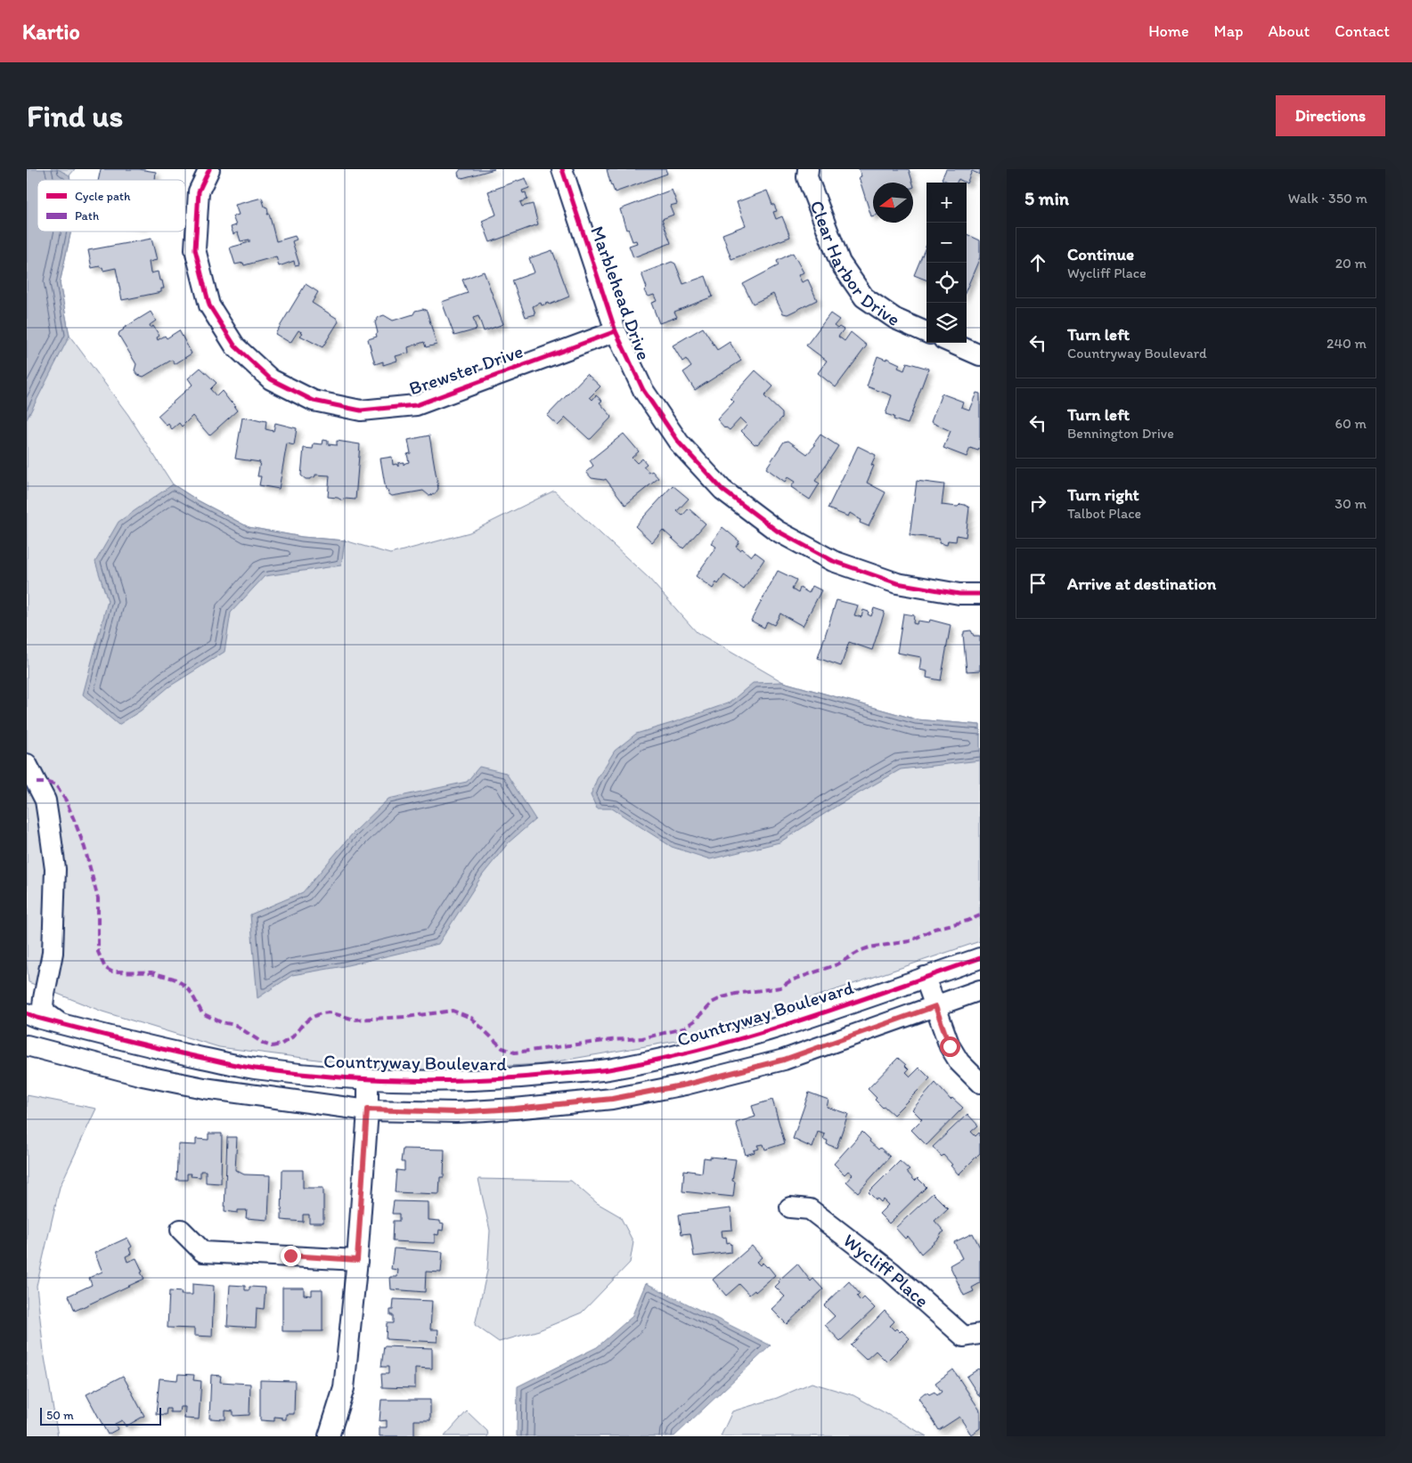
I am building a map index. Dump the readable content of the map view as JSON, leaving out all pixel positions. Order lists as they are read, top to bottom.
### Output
{
  "streets": {
    "street": [
      "Clear Harbor Drive",
      "Marblehead Drive",
      "Brewster Drive",
      "Countryway Boulevard",
      "Wycliff Place"
    ]
  },
  "crossings": [
    ["Marblehead Drive", "Brewster Drive"]
  ],
  "legend": ["Cycle path", "Path"],
  "scale_bar": "50 m",
  "north": "left",
  "page": {
    "header": "Kartio",
    "nav": [
      "Home",
      "Map",
      "About",
      "Contact"
    ],
    "buttons": "Directions",
    "title": "Find us",
    "heading": ["5 min", "Walk · 350 m"],
    "map_buttons": ["+", "−"],
    "list": [
      ["Continue", "Wycliff Place", "20 m"],
      ["Turn left", "Countryway Boulevard", "240 m"],
      ["Turn left", "Bennington Drive", "60 m"],
      ["Turn right", "Talbot Place", "30 m"],
      "Arrive at destination"
    ],
    "scale": "50 m"
  }
}
